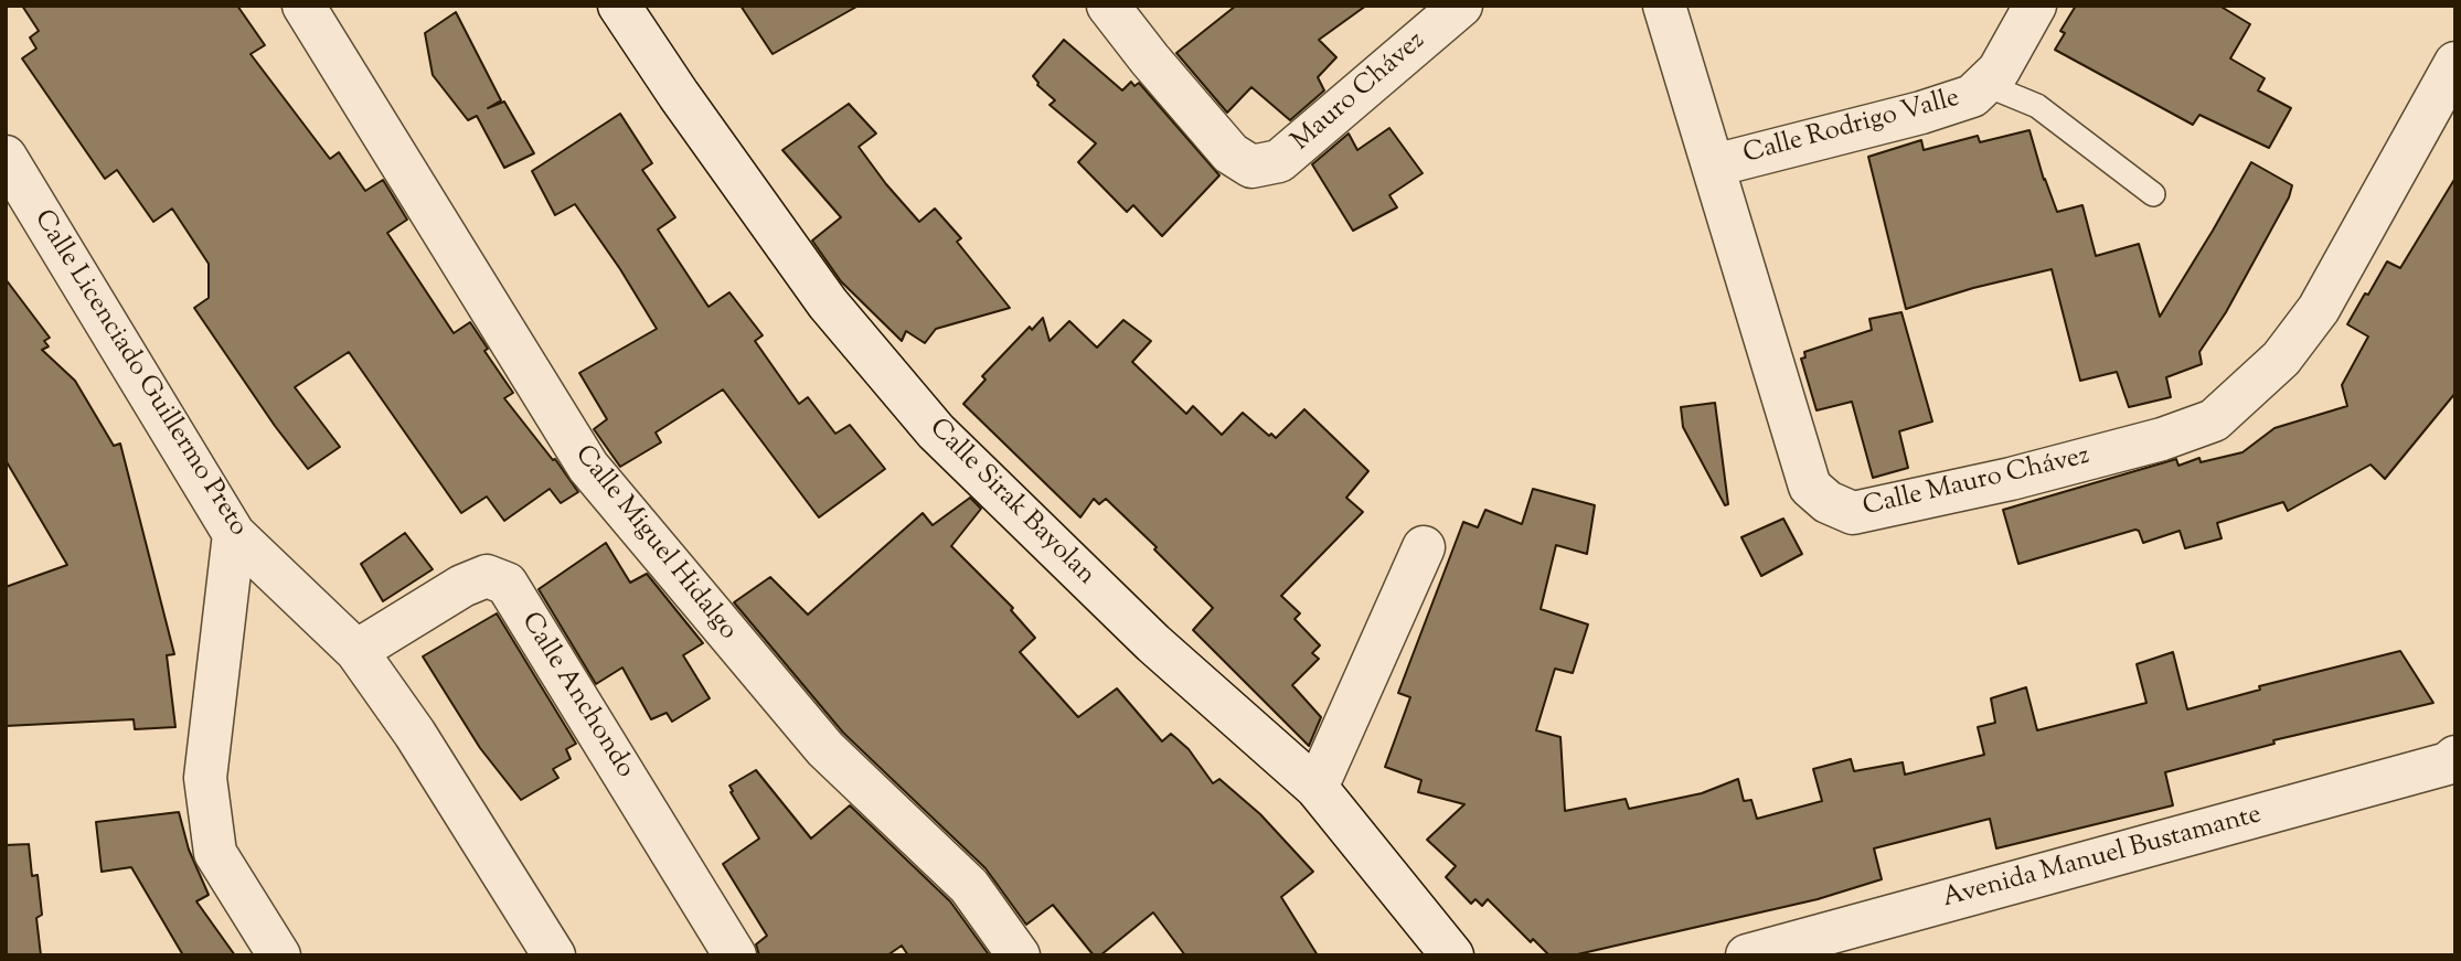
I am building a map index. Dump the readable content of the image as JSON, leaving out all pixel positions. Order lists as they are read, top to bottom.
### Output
{
  "streets": {
    "street": [
      "Mauro Chávez",
      "Calle Rodrigo Valle",
      "Calle Licenciado Guillermo Preto",
      "Calle Mauro Chávez",
      "Calle Sirak Bayolan",
      "Calle Miguel Hidalgo",
      "Calle Anchondo",
      "Avenida Manuel Bustamante"
    ]
  },
  "crossings": [
    ["Calle Rodrigo Valle", "Calle Mauro Chávez"],
    ["Calle Licenciado Guillermo Preto", "Calle Anchondo"]
  ]
}
